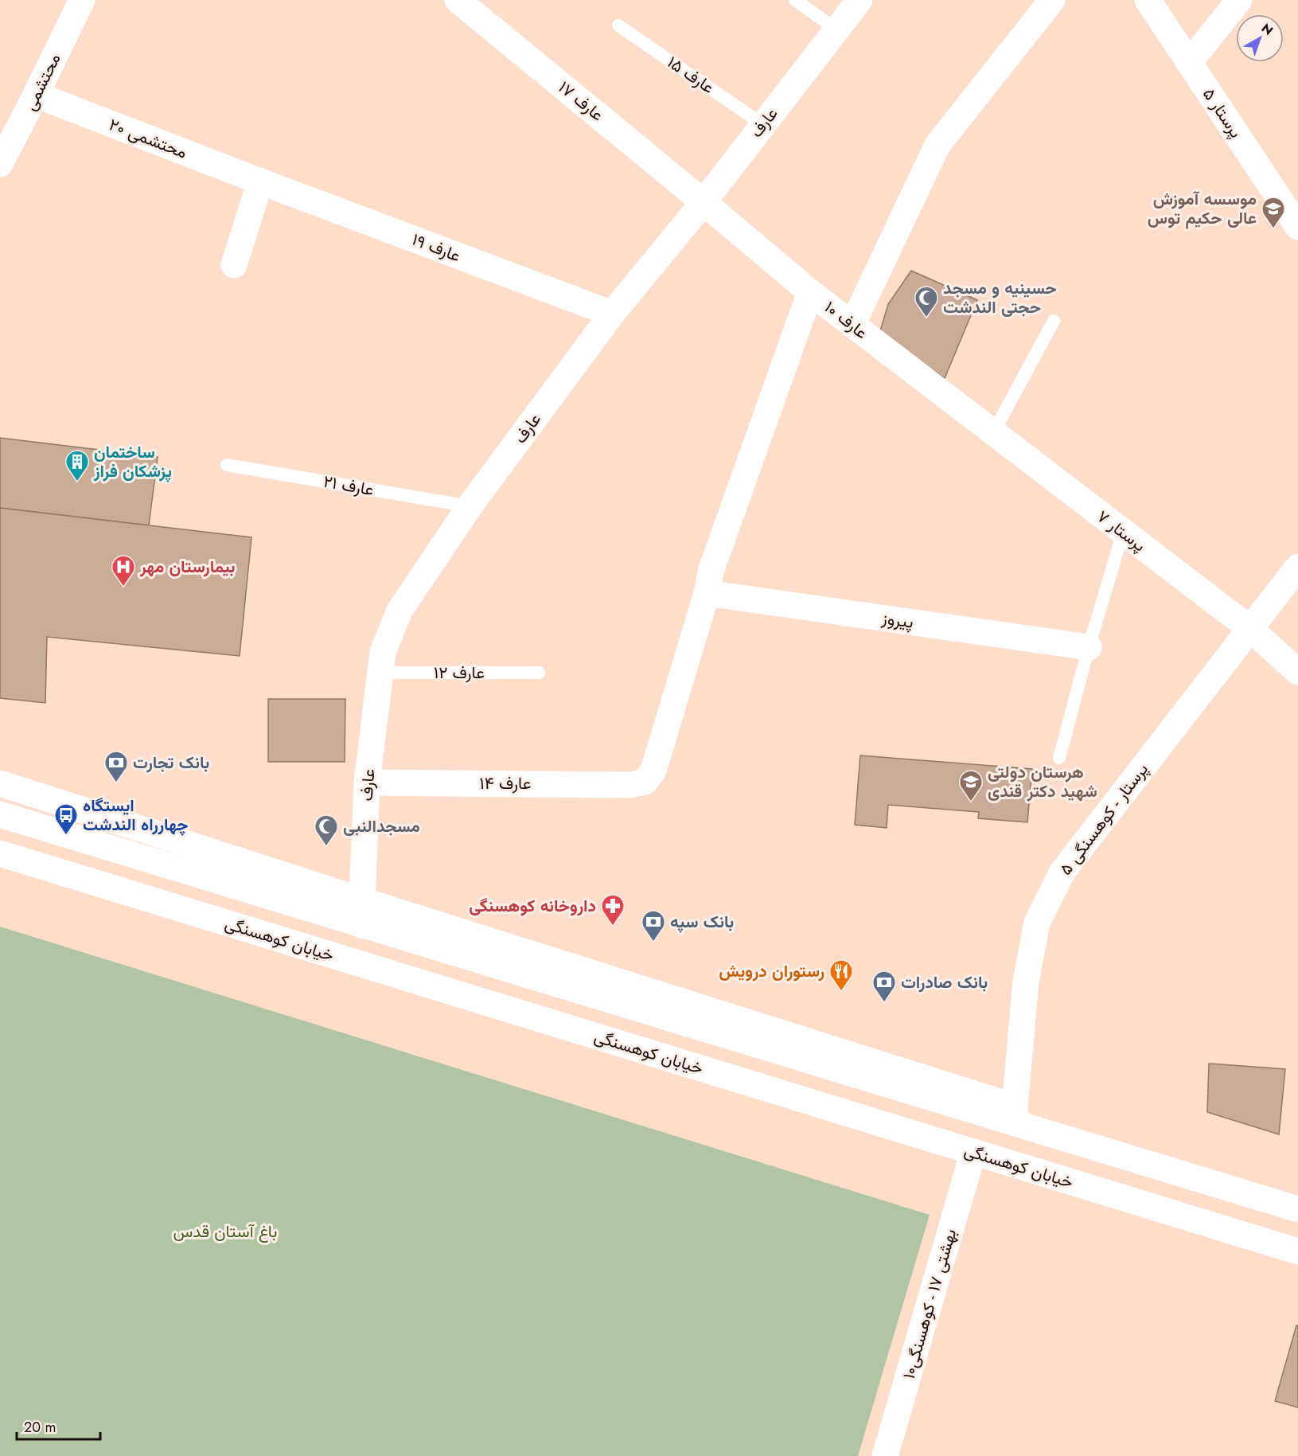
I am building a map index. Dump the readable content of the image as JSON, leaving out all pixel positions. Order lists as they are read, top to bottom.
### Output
{
  "streets": {
    "street": [
      "محتشمی",
      "عارف ۱۷",
      "پرستار ۵",
      "عارف",
      "محتشمی ۲۰",
      "عارف ۱۹",
      "عارف ۱۰",
      "پرستار ۷",
      "پیروز",
      "عارف ۱۴",
      "پرستار - کوهسنگی ۵",
      "خیابان کوهسنگی",
      "بهشتی ۱۷ - کوهسنگی۱۰"
    ],
    "lane": ["عارف ۱۵", "عارف ۲۱", "عارف ۱۲"]
  },
  "crossings": [
    ["عارف ۱۵", "عارف"],
    ["محتشمی", "محتشمی ۲۰"],
    ["عارف ۱۷", "عارف"],
    ["عارف ۱۷", "عارف ۱۰"],
    ["عارف", "عارف ۱۹"],
    ["عارف", "عارف ۱۰"],
    ["عارف", "عارف ۲۱"],
    ["عارف", "عارف ۱۲"],
    ["عارف", "عارف ۱۴"],
    ["محتشمی ۲۰", "عارف ۱۹"],
    ["عارف ۱۰", "پرستار ۷"],
    ["پرستار ۷", "پرستار - کوهسنگی ۵"],
    ["پیروز", "عارف ۱۴"],
    ["خیابان کوهسنگی", "بهشتی ۱۷ - کوهسنگی۱۰"]
  ],
  "parks": ["باغ آستان قدس"],
  "places": {
    "school or university": ["موسسه آموزش عالی حکیم توس", "هرستان دولتی شهید دکتر قندی"],
    "mosque": ["حسینیه و مسجد حجتی الندشت", "مسجدالنبی"],
    "building": ["ساختمان پزشکان فراز"],
    "hospital": ["بیمارستان مهر"],
    "bank": ["بانک تجارت", "بانک سپه", "بانک صادرات"],
    "bus stop": ["ایستگاه چهارراه الندشت"],
    "pharmacy": ["داروخانه کوهسنگی"],
    "restaurant": ["رستوران درویش"]
  },
  "scale_bar": "20 m",
  "north": "top right"
}
